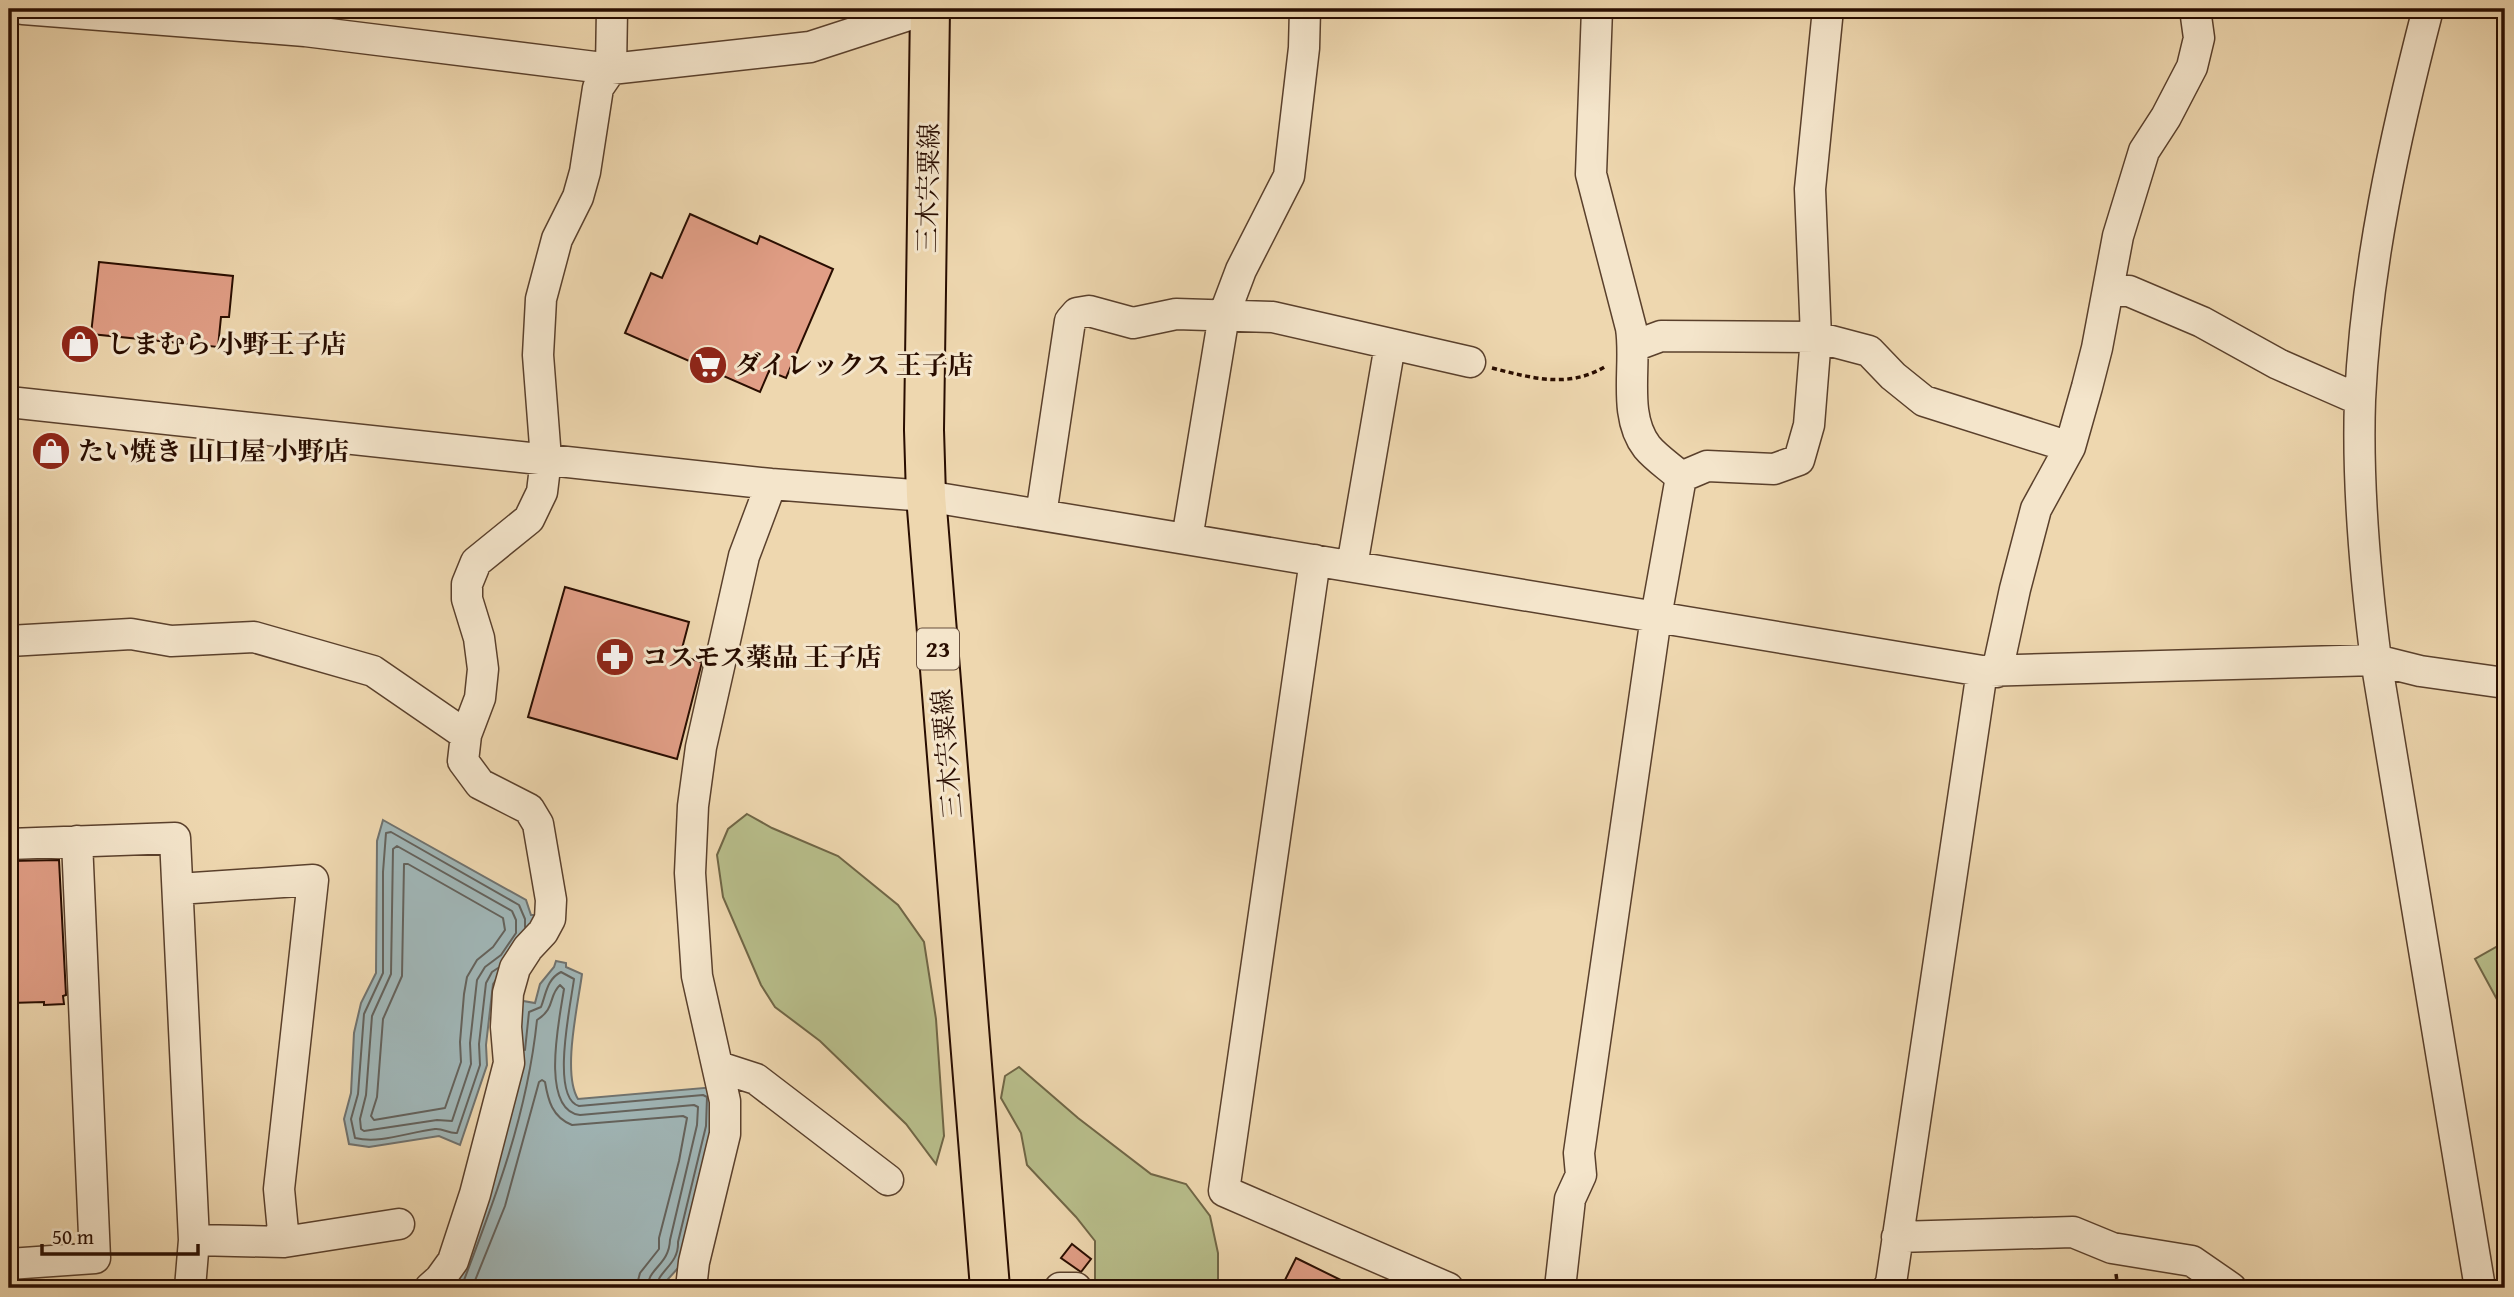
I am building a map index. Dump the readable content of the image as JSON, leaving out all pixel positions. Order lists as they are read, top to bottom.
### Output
{
  "streets": {
    "main road": ["三木宍粟線", "23"]
  },
  "places": {
    "shop": ["しまむら 小野王子店", "たい焼き 山口屋 小野店"],
    "supermarket": ["ダイレックス 王子店"],
    "pharmacy": ["コスモス薬品 王子店"]
  },
  "scale_bar": "50 m"
}
